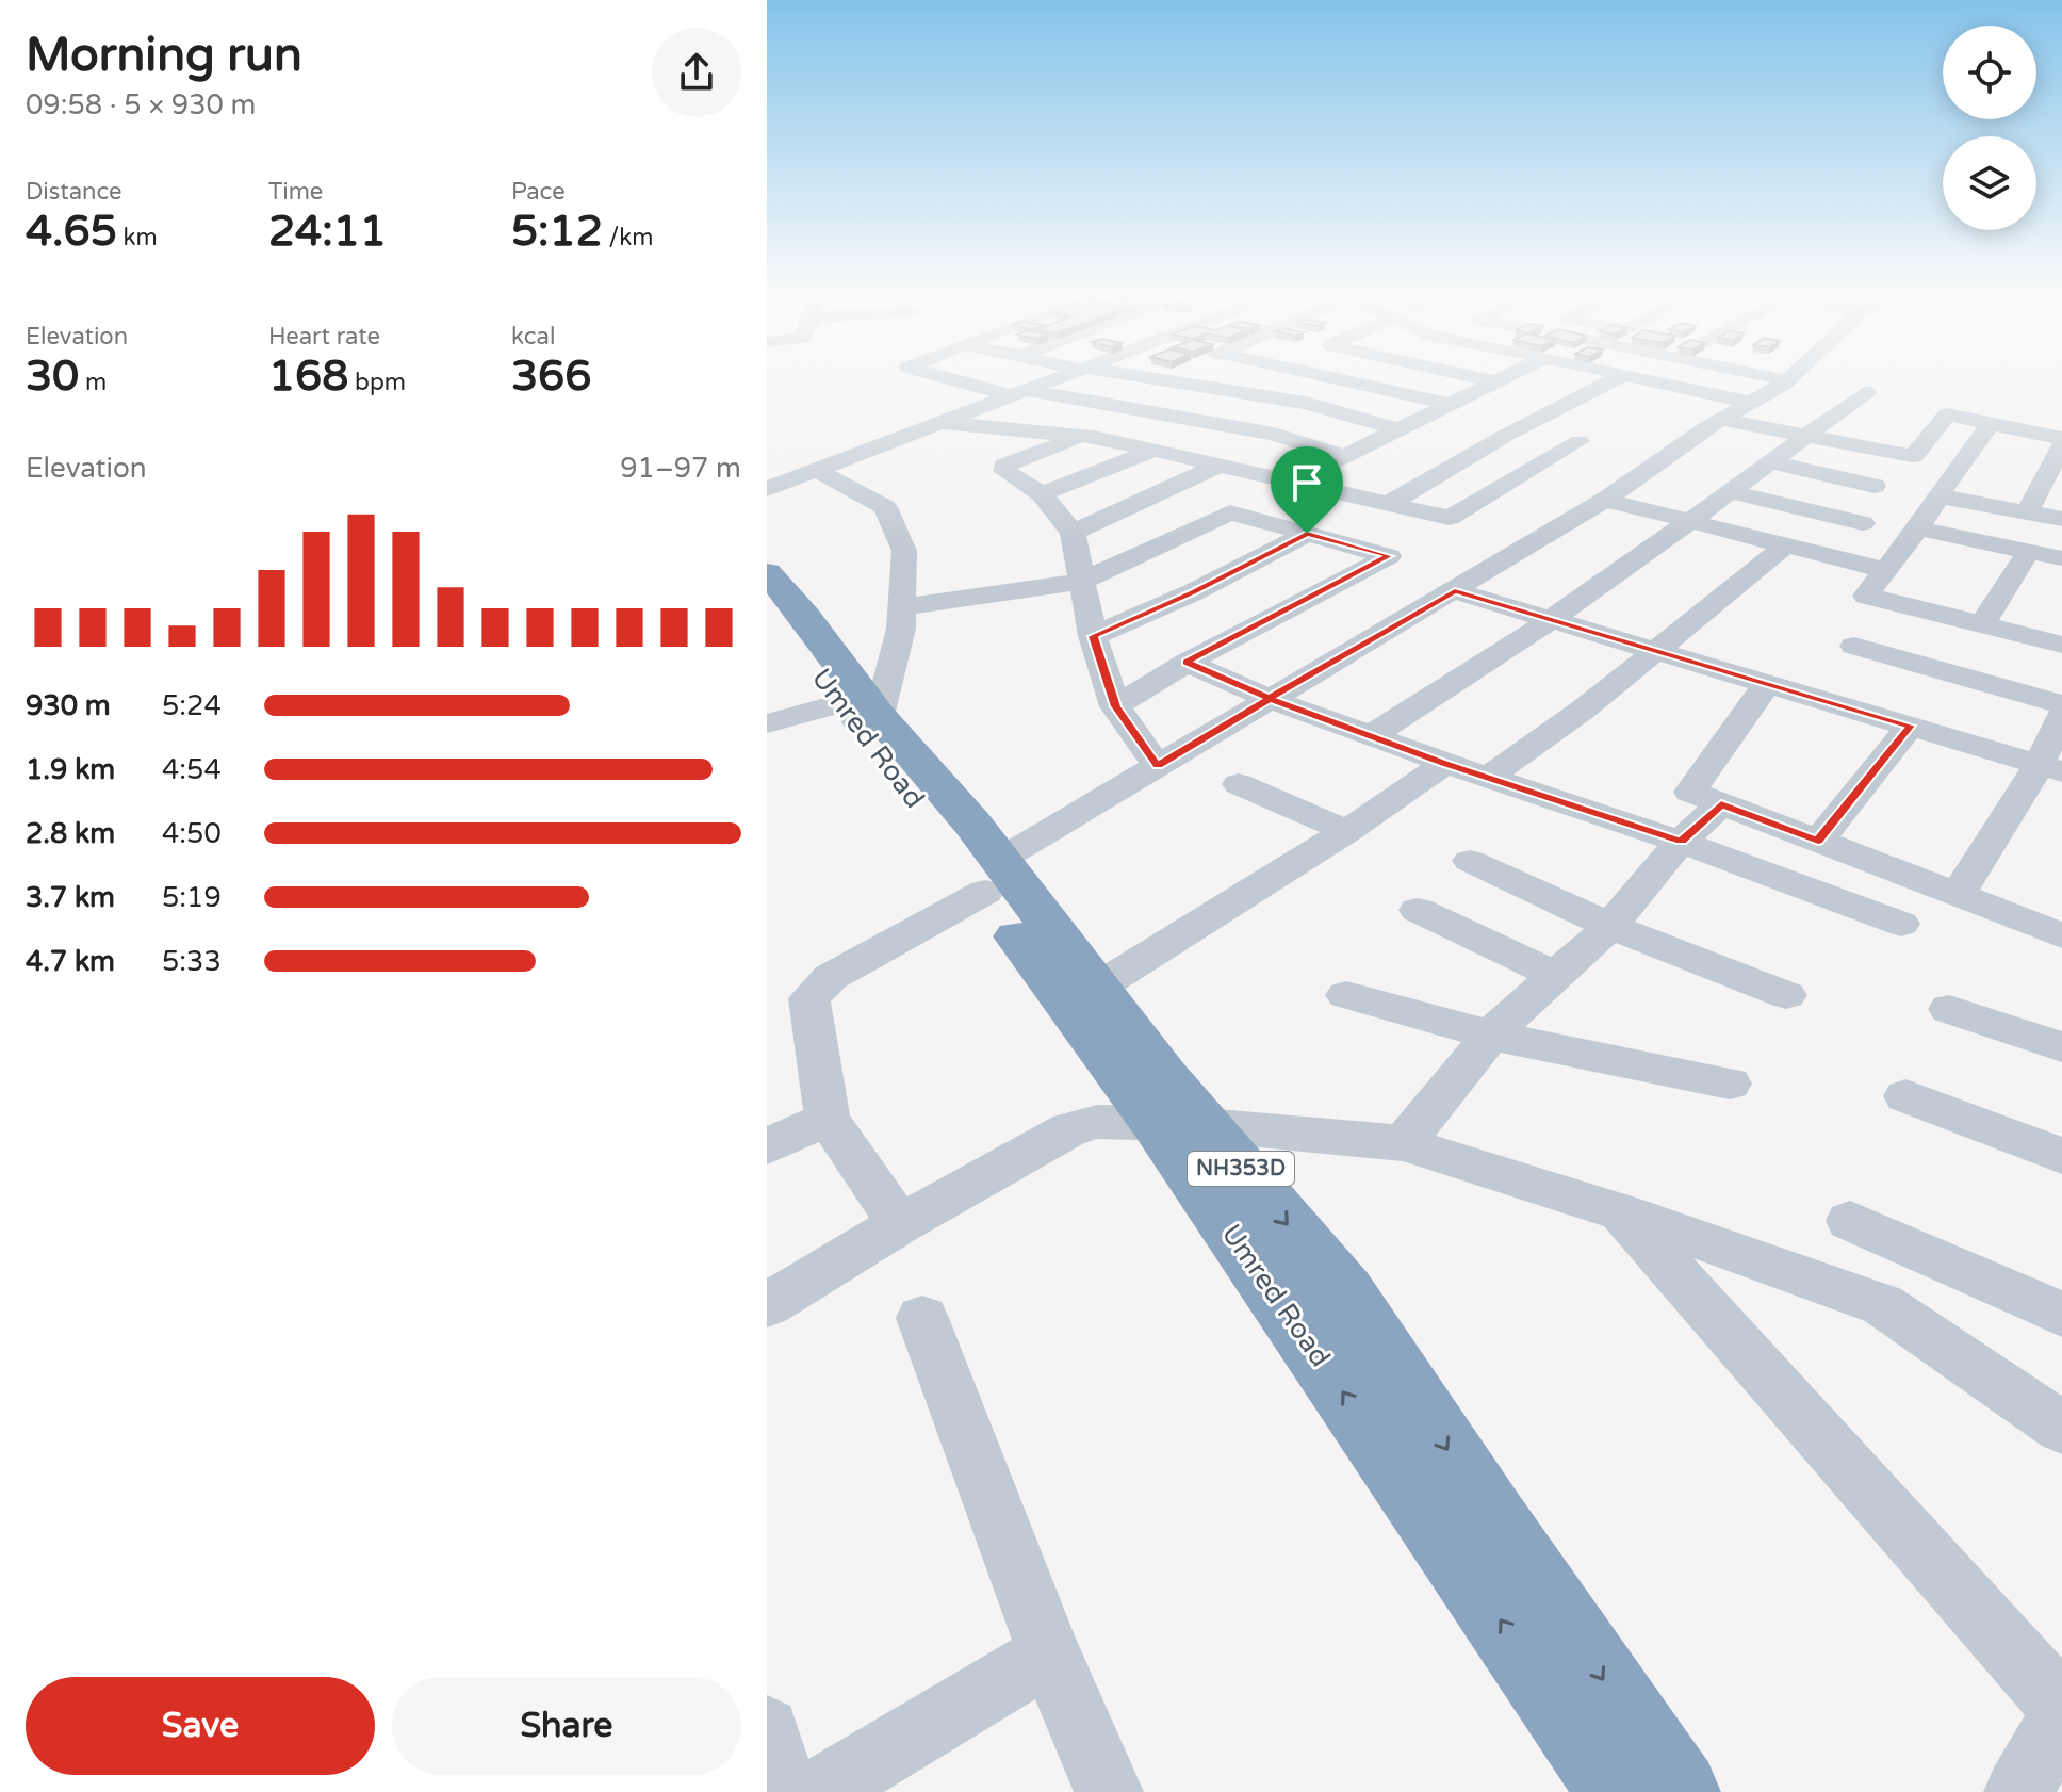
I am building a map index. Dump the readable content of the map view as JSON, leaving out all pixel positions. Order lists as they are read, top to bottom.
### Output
{
  "streets": {
    "highway": ["Umred Road", "NH353D"]
  },
  "crossings": [
    ["Umred Road", "NH353D"]
  ],
  "page": {
    "heading": ["Morning run", "09:58 · 5 × 930 m"],
    "stats": [
      ["Distance", "4.65 km"],
      ["Time", "24:11"],
      ["Pace", "5:12 /km"],
      ["Elevation", "30 m"],
      ["Heart rate", "168 bpm"],
      ["kcal", "366"]
    ],
    "chart": ["Elevation", "91–97 m"],
    "list": [
      {
        "name": "930 m",
        "note": "5:24"
      },
      {
        "name": "1.9 km",
        "note": "4:54"
      },
      {
        "name": "2.8 km",
        "note": "4:50"
      },
      {
        "name": "3.7 km",
        "note": "5:19"
      },
      {
        "name": "4.7 km",
        "note": "5:33"
      }
    ],
    "buttons": ["Save", "Share"]
  }
}
